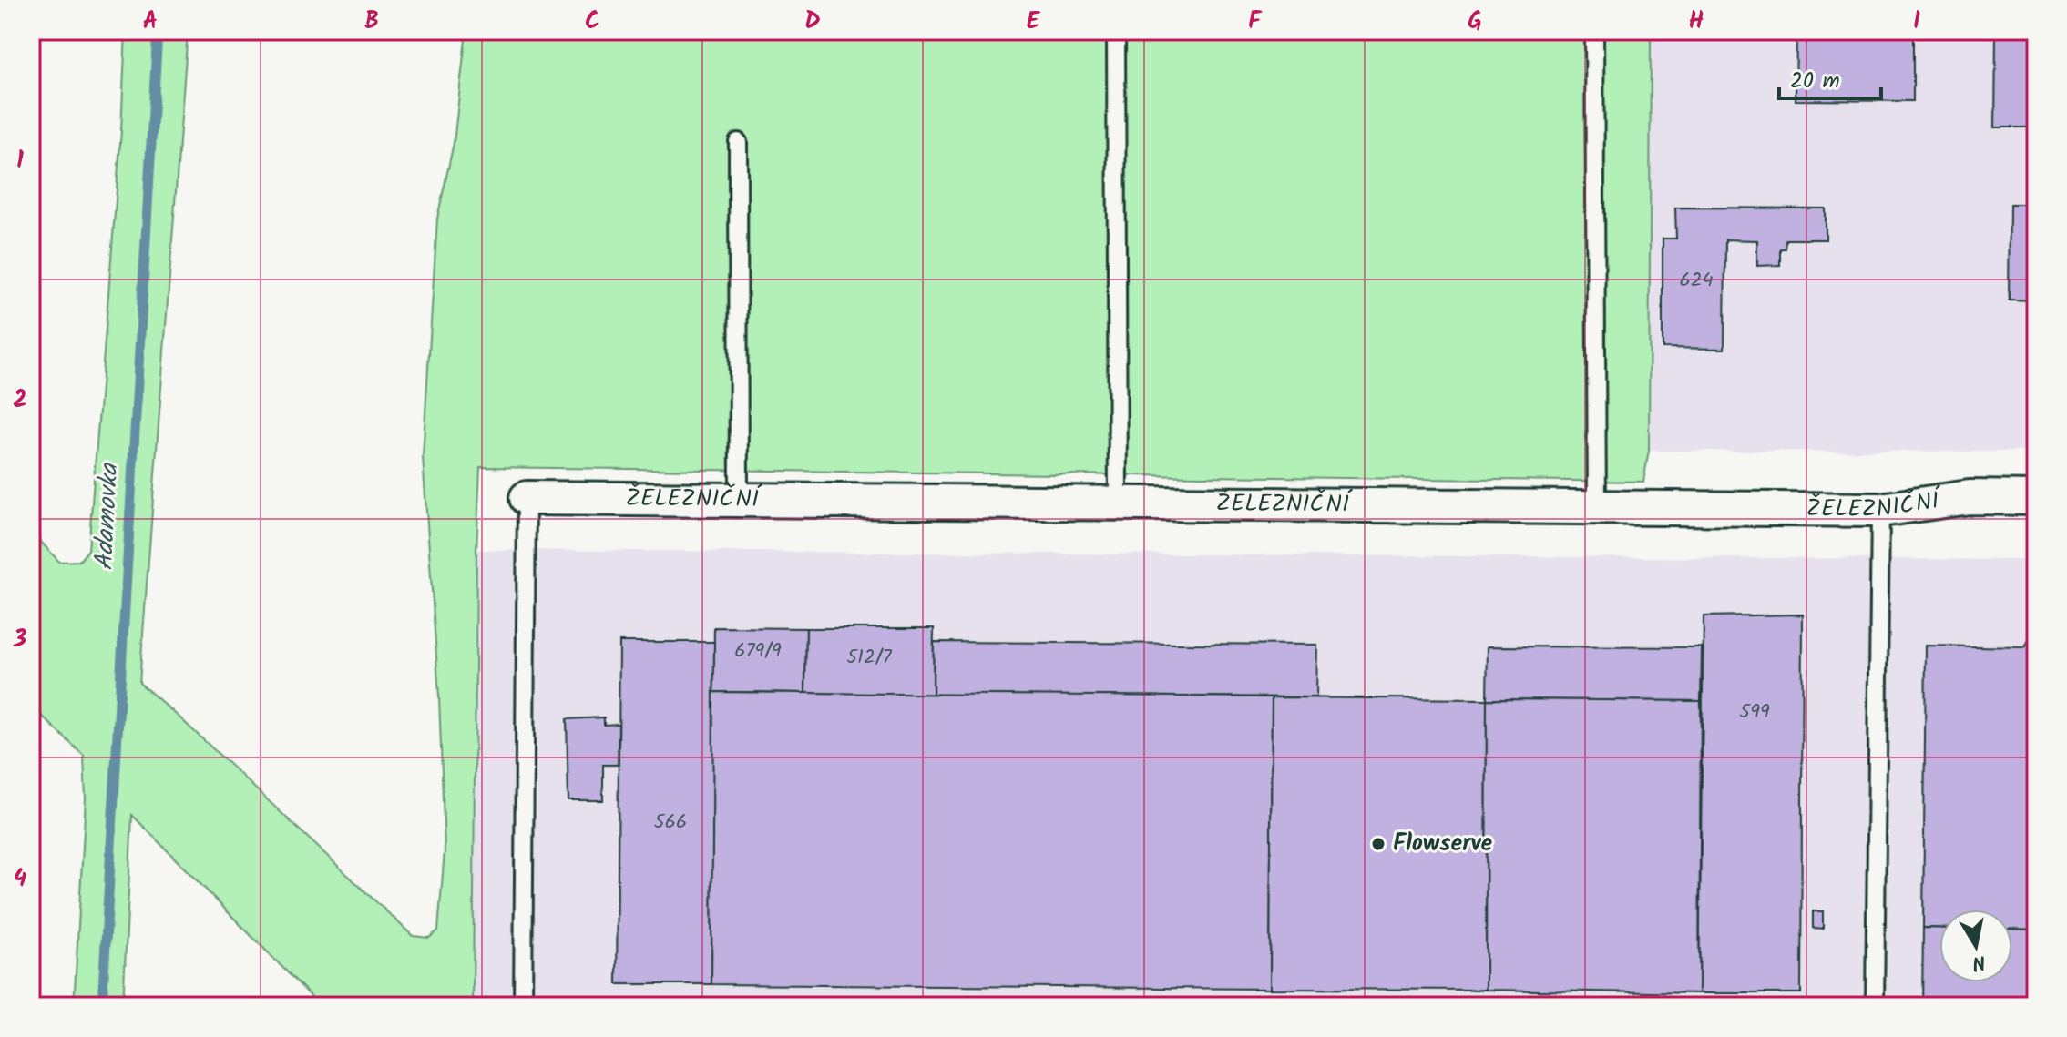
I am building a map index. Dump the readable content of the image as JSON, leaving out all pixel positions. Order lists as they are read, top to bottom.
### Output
{
  "streets": {
    "street": ["ŽELEZNIČNÍ"]
  },
  "water": ["Adamovka"],
  "places": ["Flowserve"],
  "house_numbers": [
    "624",
    "679/9",
    "512/7",
    "599",
    "566"
  ],
  "scale_bar": "20 m",
  "north": "bottom",
  "grid": {
    "columns": [
      "A",
      "B",
      "C",
      "D",
      "E",
      "F",
      "G",
      "H",
      "I"
    ],
    "rows": [
      "1",
      "2",
      "3",
      "4"
    ]
  }
}
